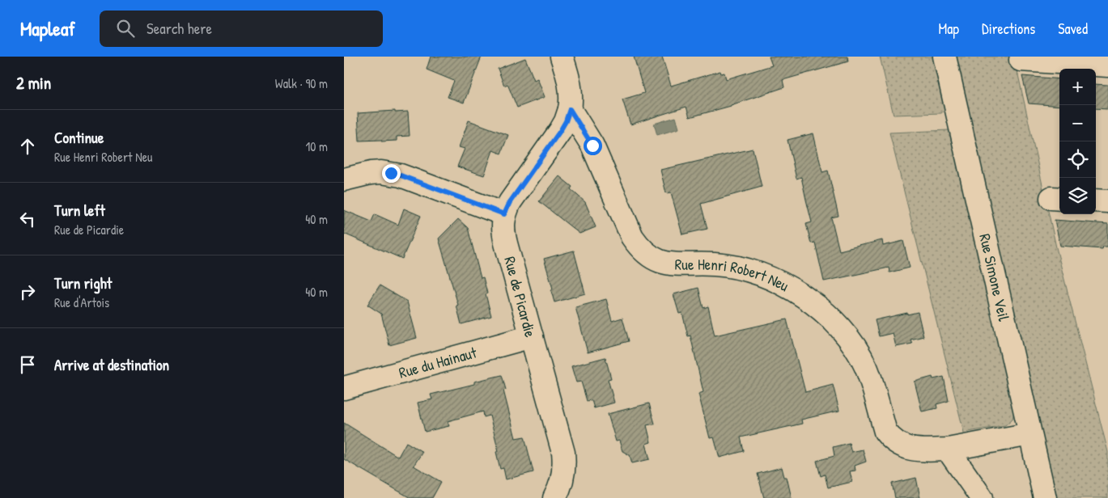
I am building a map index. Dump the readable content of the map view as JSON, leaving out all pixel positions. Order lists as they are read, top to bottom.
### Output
{
  "streets": {
    "street": [
      "Rue Henri Robert Neu",
      "Rue Simone Veil",
      "Rue de Picardie",
      "Rue du Hainaut"
    ]
  },
  "crossings": [
    ["Rue Henri Robert Neu", "Rue Simone Veil"],
    ["Rue Henri Robert Neu", "Rue de Picardie"],
    ["Rue de Picardie", "Rue du Hainaut"]
  ],
  "page": {
    "header": "Mapleaf",
    "search": "Search here",
    "nav": ["Map", "Directions", "Saved"],
    "heading": ["2 min", "Walk · 90 m"],
    "map_buttons": ["+", "−"],
    "list": [
      ["Continue", "Rue Henri Robert Neu", "10 m"],
      ["Turn left", "Rue de Picardie", "40 m"],
      ["Turn right", "Rue d'Artois", "40 m"],
      "Arrive at destination"
    ]
  }
}
